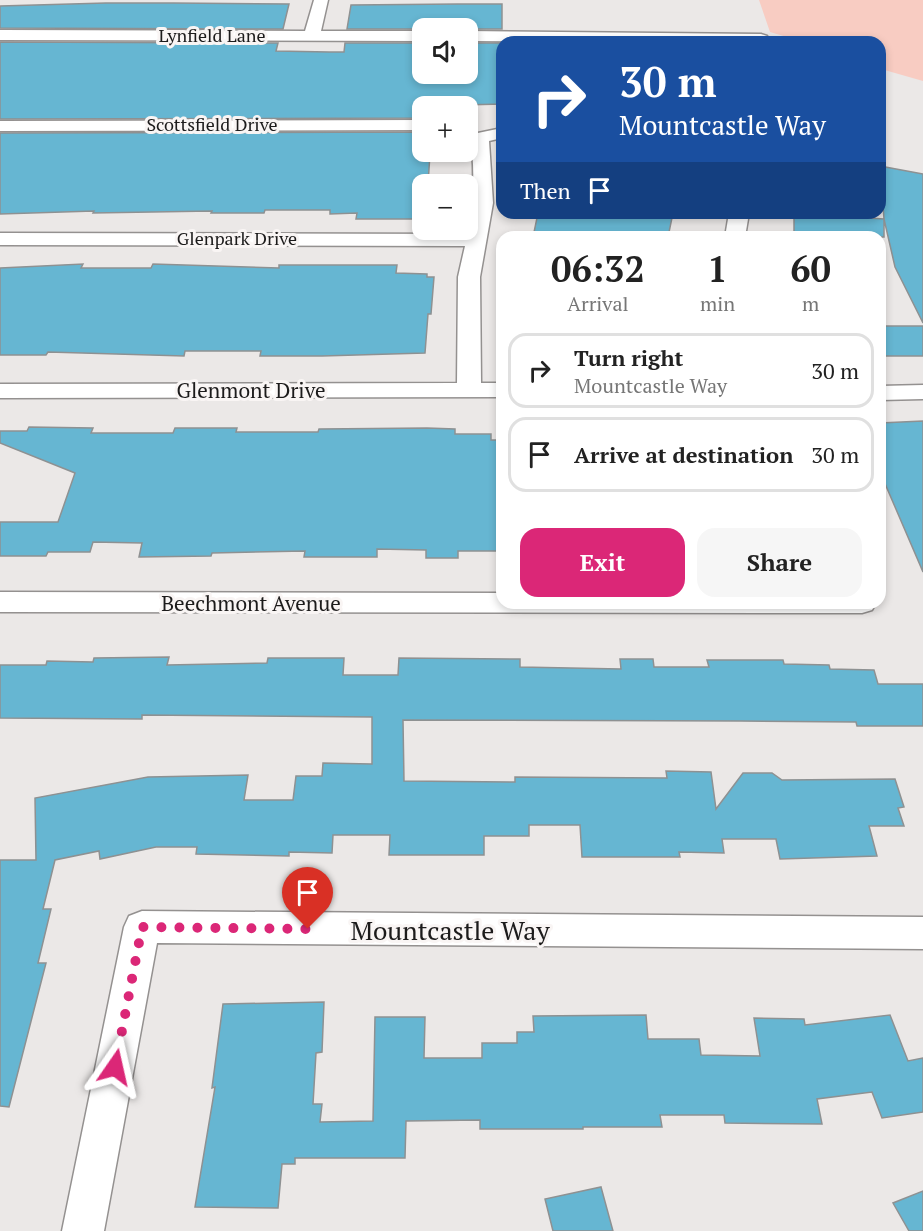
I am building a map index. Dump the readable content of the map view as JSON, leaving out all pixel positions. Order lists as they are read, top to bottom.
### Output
{
  "streets": {
    "street": [
      "Lynfield Lane",
      "Scottsfield Drive",
      "Glenpark Drive",
      "Glenmont Drive",
      "Beechmont Avenue",
      "Mountcastle Way"
    ]
  },
  "page": {
    "map_buttons": ["+", "−"],
    "turn": ["30 m", "Mountcastle Way"],
    "then": "Then",
    "eta": [
      "06:32",
      "Arrival",
      "1",
      "min",
      "60",
      "m"
    ],
    "list": [
      {
        "name": "Turn right",
        "note": "Mountcastle Way",
        "value": "30 m"
      },
      {
        "name": "Arrive at destination",
        "value": "30 m"
      }
    ],
    "buttons": ["Exit", "Share"]
  }
}
